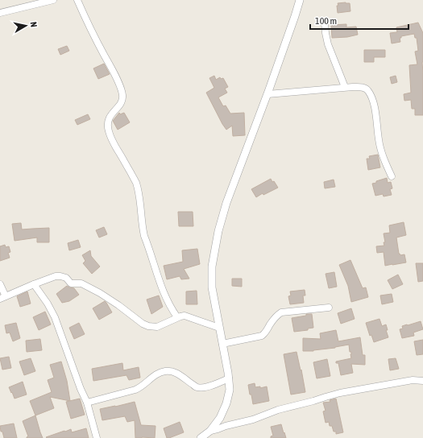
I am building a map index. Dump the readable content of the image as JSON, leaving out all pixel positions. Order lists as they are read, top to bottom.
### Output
{
  "scale_bar": "100 m",
  "north": "right"
}
